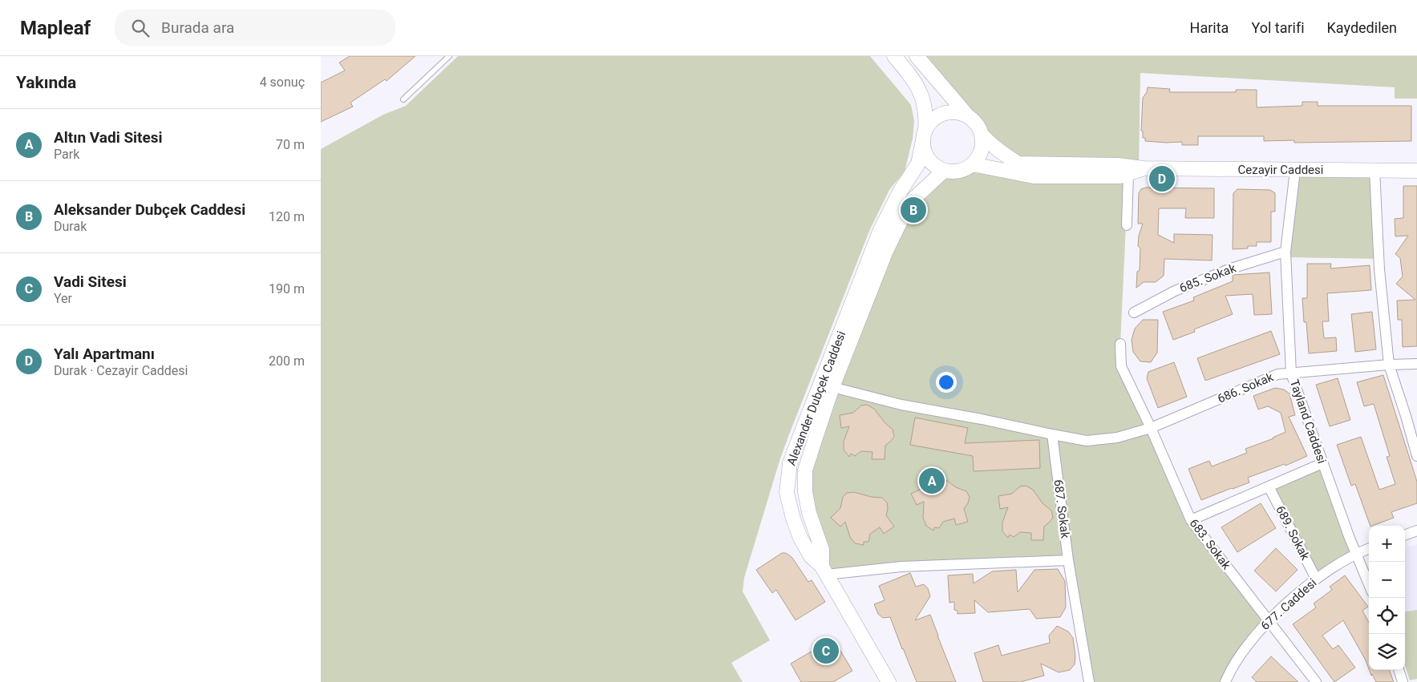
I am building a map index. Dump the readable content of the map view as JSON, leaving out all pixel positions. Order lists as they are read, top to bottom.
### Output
{
  "streets": {
    "main road": ["Cezayir Caddesi", "Alexander Dubçek Caddesi"],
    "street": [
      "685. Sokak",
      "686. Sokak",
      "Tayland Caddesi",
      "687. Sokak",
      "689. Sokak",
      "683. Sokak",
      "677. Caddesi"
    ]
  },
  "crossings": [
    ["Cezayir Caddesi", "Alexander Dubçek Caddesi"],
    ["Cezayir Caddesi", "Tayland Caddesi"],
    ["685. Sokak", "Tayland Caddesi"],
    ["686. Sokak", "Tayland Caddesi"],
    ["686. Sokak", "683. Sokak"],
    ["Tayland Caddesi", "677. Caddesi"],
    ["689. Sokak", "677. Caddesi"],
    ["683. Sokak", "677. Caddesi"]
  ],
  "page": {
    "header": "Mapleaf",
    "search": "Burada ara",
    "nav": ["Harita", "Yol tarifi", "Kaydedilen"],
    "heading": ["Yakında", "4 sonuç"],
    "list": [
      {
        "mark": "A",
        "name": "Altın Vadi Sitesi",
        "note": "Park",
        "value": "70 m"
      },
      {
        "mark": "B",
        "name": "Aleksander Dubçek Caddesi",
        "note": "Durak",
        "value": "120 m"
      },
      {
        "mark": "C",
        "name": "Vadi Sitesi",
        "note": "Yer",
        "value": "190 m"
      },
      {
        "mark": "D",
        "name": "Yalı Apartmanı",
        "note": "Durak · Cezayir Caddesi",
        "value": "200 m"
      }
    ],
    "pins": [
      "D",
      "B",
      "A",
      "C"
    ],
    "map_buttons": ["+", "−"]
  }
}
